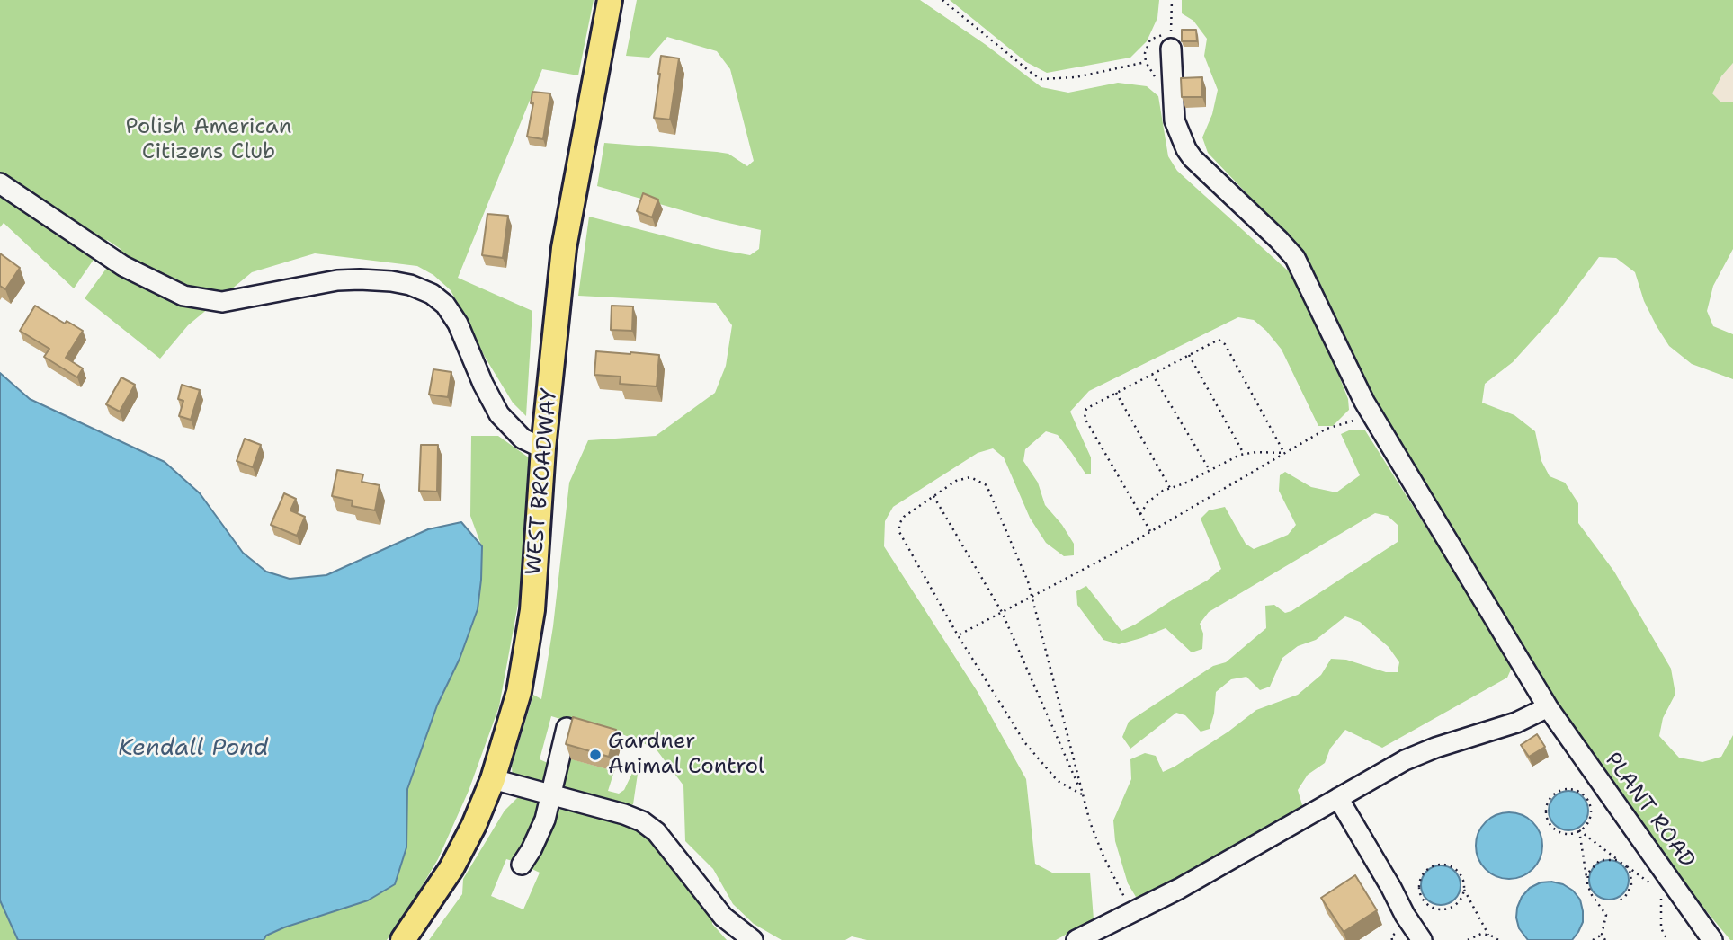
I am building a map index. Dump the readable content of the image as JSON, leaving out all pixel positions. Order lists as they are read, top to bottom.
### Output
{
  "streets": {
    "main road": ["WEST BROADWAY"],
    "street": ["PLANT ROAD"]
  },
  "water": ["Kendall Pond"],
  "parks": ["Polish American Citizens Club"],
  "places": ["Gardner Animal Control"]
}
